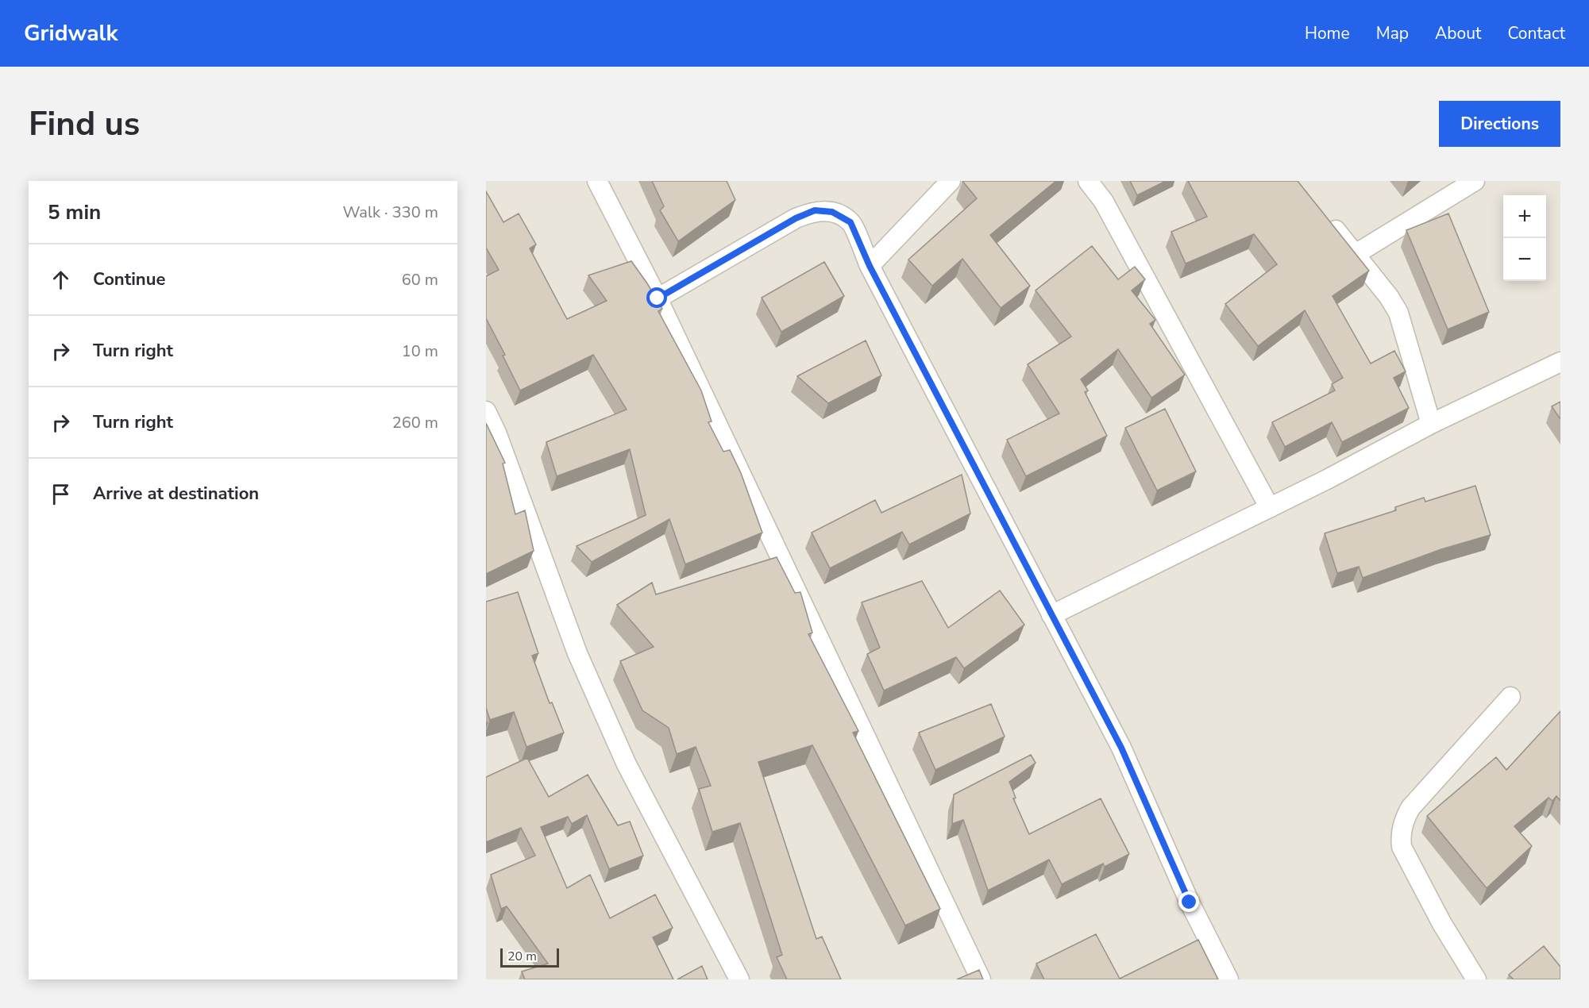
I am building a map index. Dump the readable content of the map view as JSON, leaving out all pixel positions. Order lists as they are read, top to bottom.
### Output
{
  "scale_bar": "20 m",
  "page": {
    "header": "Gridwalk",
    "nav": [
      "Home",
      "Map",
      "About",
      "Contact"
    ],
    "buttons": "Directions",
    "title": "Find us",
    "heading": ["5 min", "Walk · 330 m"],
    "map_buttons": ["+", "−"],
    "list": [
      ["Continue", "60 m"],
      ["Turn right", "10 m"],
      ["Turn right", "260 m"],
      "Arrive at destination"
    ],
    "scale": "20 m"
  }
}
